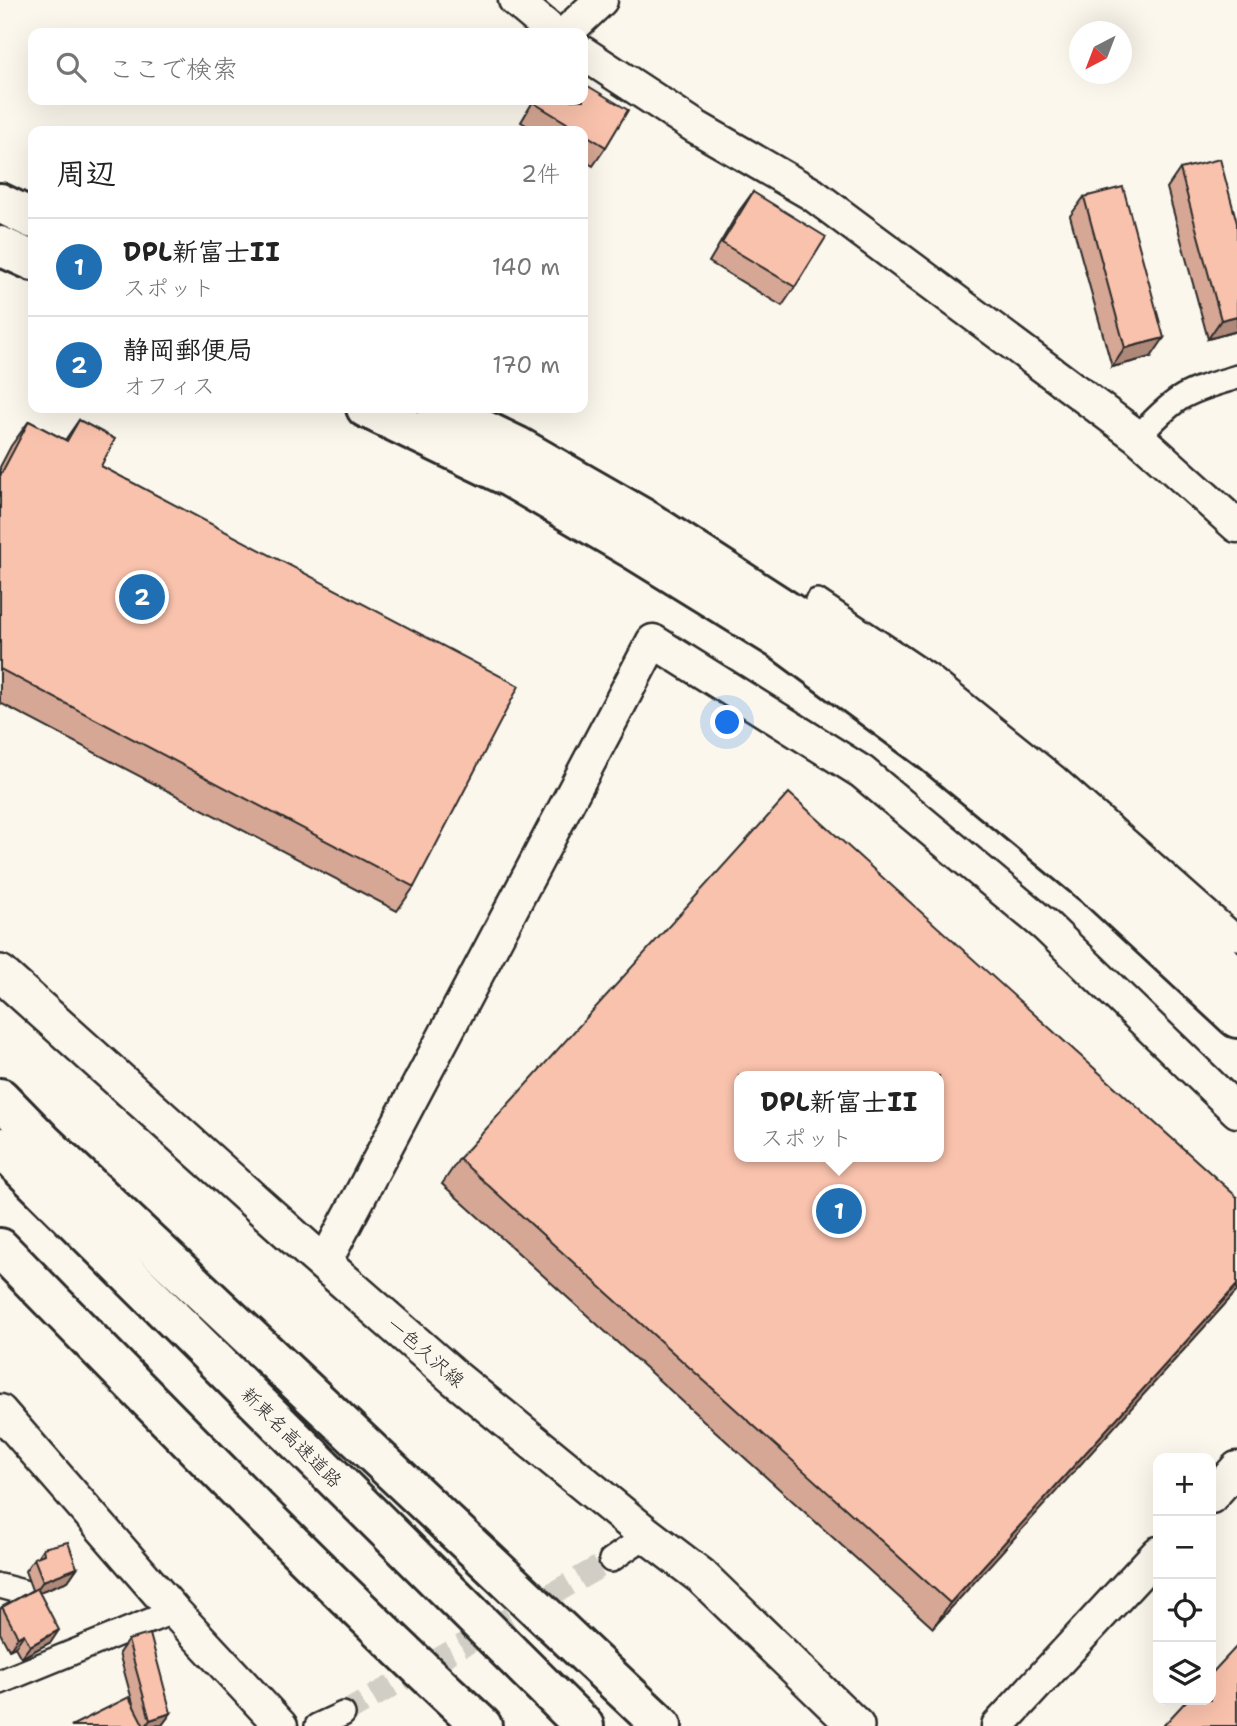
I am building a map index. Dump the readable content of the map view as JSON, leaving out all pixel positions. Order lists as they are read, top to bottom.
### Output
{
  "streets": {
    "highway": ["新東名高速道路"],
    "main road": ["一色久沢線"]
  },
  "north": "bottom left",
  "page": {
    "search": "ここで検索",
    "heading": ["周辺", "2件"],
    "list": [
      {
        "mark": "1",
        "name": "DPL新富士II",
        "note": "スポット",
        "value": "140 m"
      },
      {
        "mark": "2",
        "name": "静岡郵便局",
        "note": "オフィス",
        "value": "170 m"
      }
    ],
    "pins": ["2", "1"],
    "popup": ["DPL新富士II", "スポット"],
    "map_buttons": ["+", "−"]
  }
}
